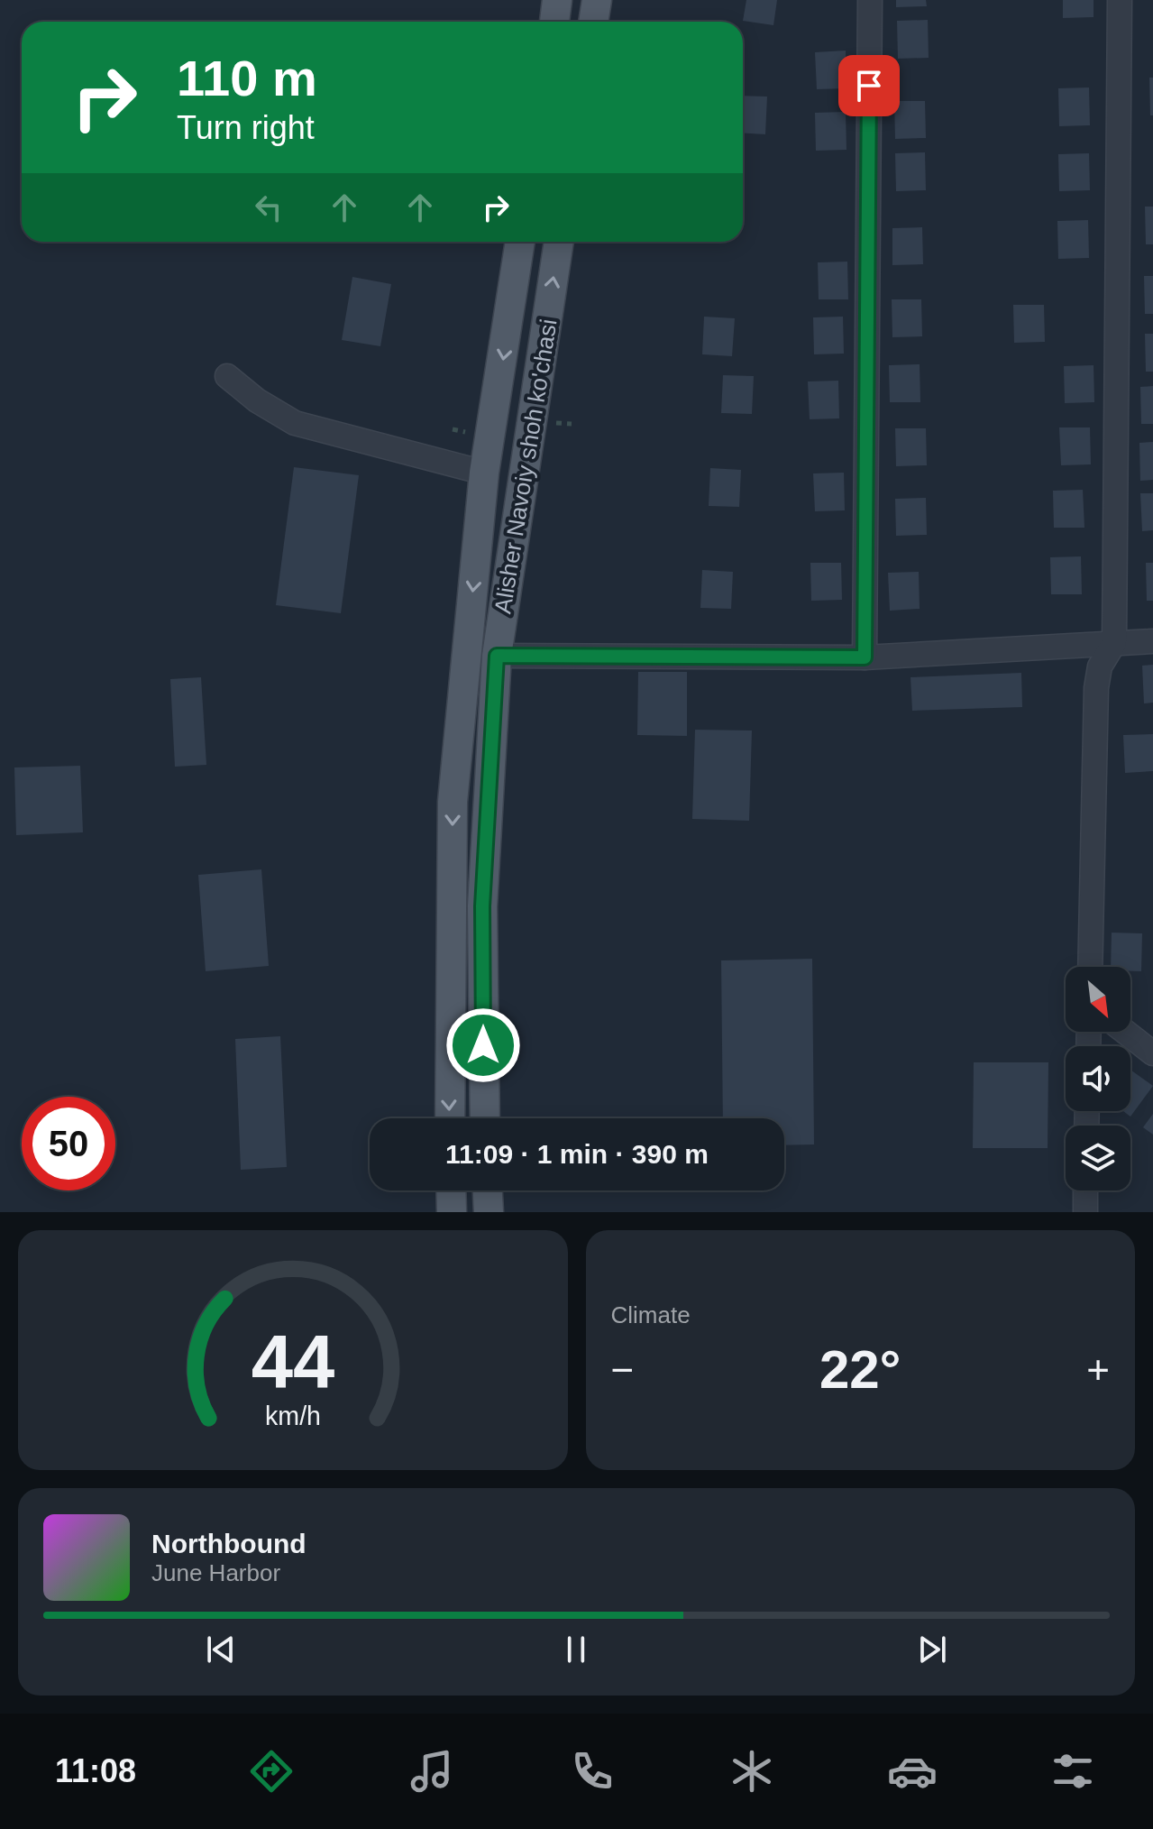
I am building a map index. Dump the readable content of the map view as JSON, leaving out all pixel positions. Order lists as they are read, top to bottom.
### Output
{
  "streets": {
    "main road": ["Alisher Navoiy shoh ko'chasi"]
  },
  "north": "bottom right",
  "page": {
    "turn": ["110 m", "Turn right"],
    "limit": "50",
    "trip": "11:09 · 1 min · 390 m",
    "tile": "Climate",
    "heat": ["−", "22°", "+"],
    "song": ["Northbound", "June Harbor"],
    "tabs": "11:08",
    "gauge": ["44", "km/h"]
  }
}
